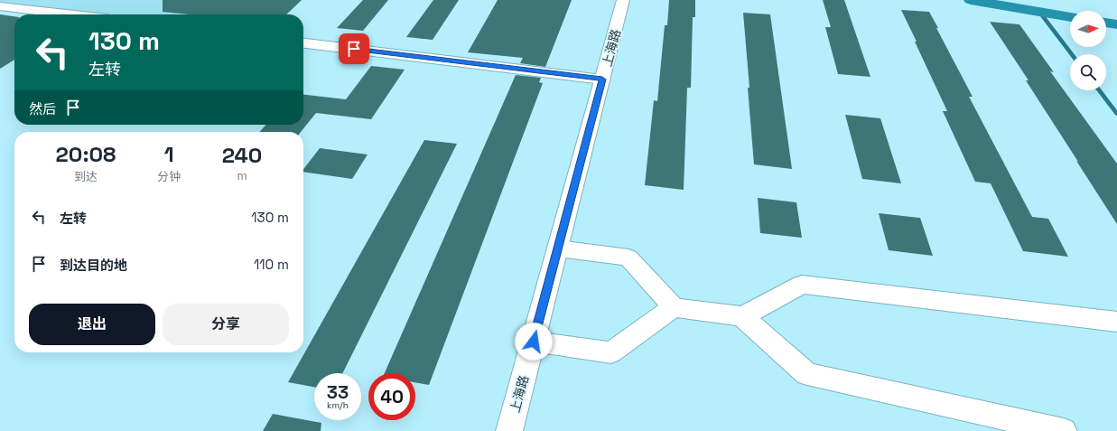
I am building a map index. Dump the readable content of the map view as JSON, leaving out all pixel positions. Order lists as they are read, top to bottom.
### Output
{
  "streets": {
    "street": ["上海路"]
  },
  "north": "right",
  "page": {
    "turn": ["130 m", "左转"],
    "then": "然后",
    "eta": [
      "20:08",
      "到达",
      "1",
      "分钟",
      "240",
      "m"
    ],
    "list": [
      {
        "name": "左转",
        "value": "130 m"
      },
      {
        "name": "到达目的地",
        "value": "110 m"
      }
    ],
    "buttons": ["退出", "分享"],
    "speed": "33 km/h",
    "limit": "40"
  }
}
